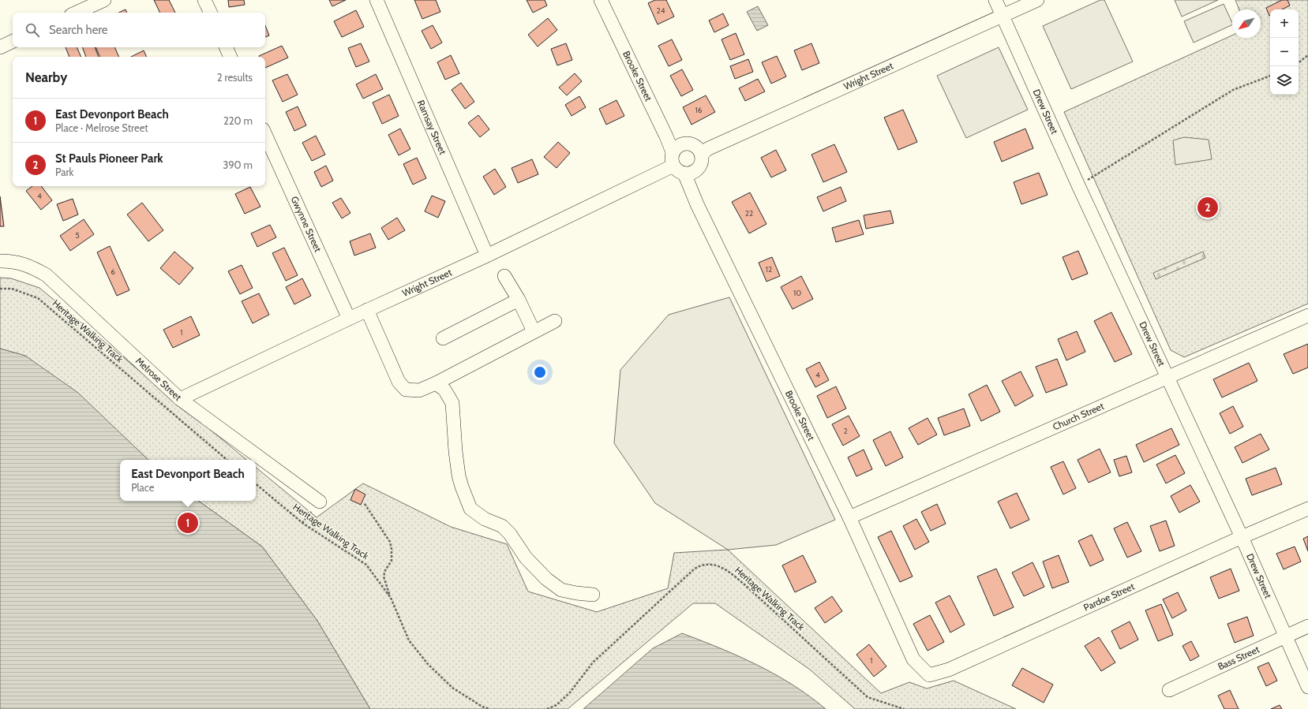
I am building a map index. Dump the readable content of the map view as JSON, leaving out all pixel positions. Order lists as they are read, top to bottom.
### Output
{
  "streets": {
    "street": [
      "Brooke Street",
      "Wright Street",
      "Drew Street",
      "Ramsay Street",
      "Gwynne Street",
      "Melrose Street",
      "Church Street",
      "Pardoe Street",
      "Bass Street"
    ],
    "path": ["Heritage Walking Track"]
  },
  "crossings": [
    ["Brooke Street", "Wright Street"],
    ["Brooke Street", "Church Street"],
    ["Brooke Street", "Pardoe Street"],
    ["Wright Street", "Drew Street"],
    ["Wright Street", "Ramsay Street"],
    ["Wright Street", "Gwynne Street"],
    ["Wright Street", "Melrose Street"],
    ["Drew Street", "Church Street"],
    ["Drew Street", "Pardoe Street"],
    ["Drew Street", "Bass Street"]
  ],
  "house_numbers": [
    "24",
    "16",
    "4",
    "22",
    "5",
    "12",
    "6",
    "10",
    "1",
    "4",
    "2",
    "1"
  ],
  "north": "bottom left",
  "page": {
    "map_buttons": ["+", "−"],
    "search": "Search here",
    "heading": ["Nearby", "2 results"],
    "list": [
      {
        "mark": "1",
        "name": "East Devonport Beach",
        "note": "Place · Melrose Street",
        "value": "220 m"
      },
      {
        "mark": "2",
        "name": "St Pauls Pioneer Park",
        "note": "Park",
        "value": "390 m"
      }
    ],
    "pins": ["2", "1"],
    "popup": ["East Devonport Beach", "Place"]
  }
}
